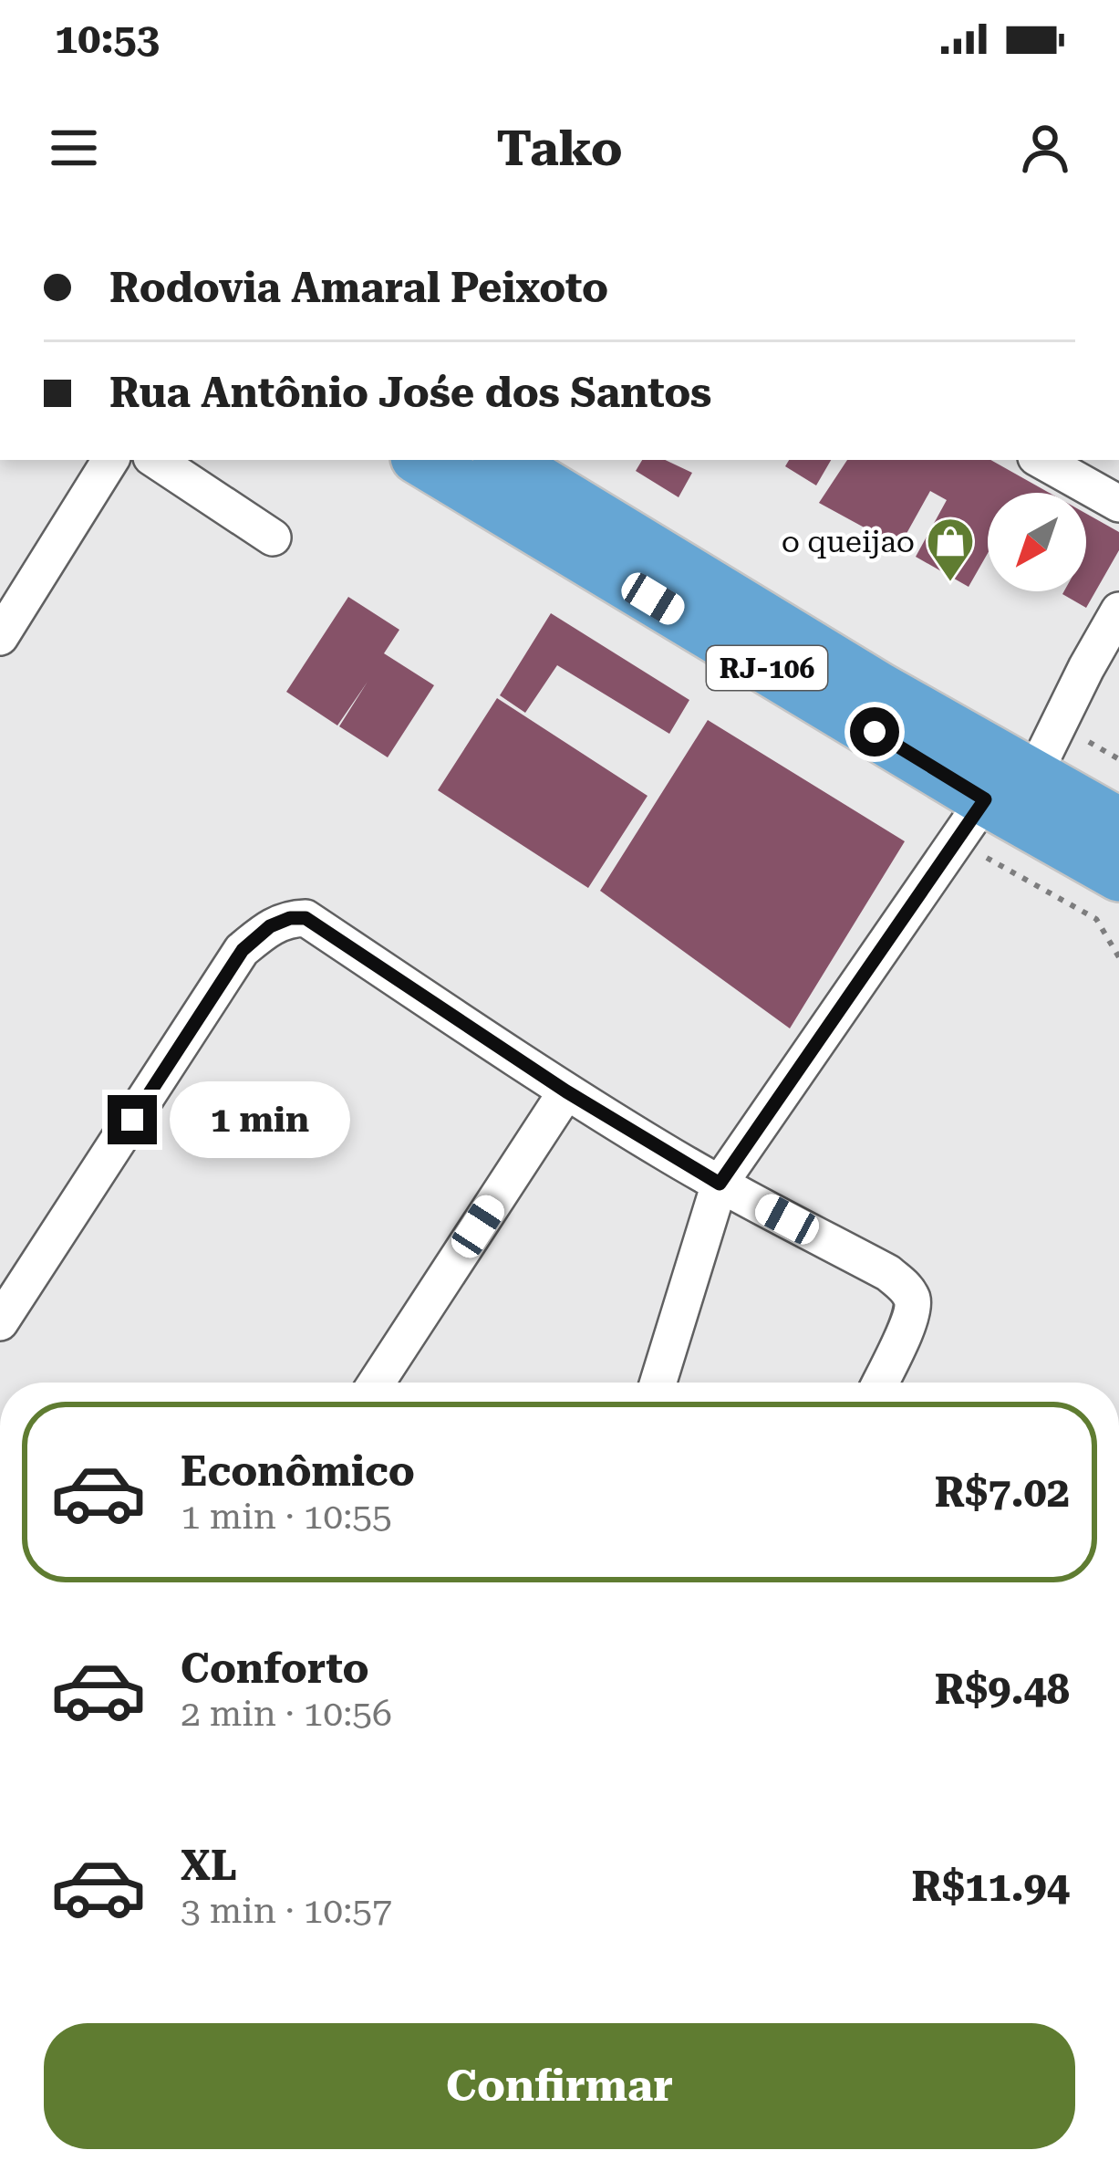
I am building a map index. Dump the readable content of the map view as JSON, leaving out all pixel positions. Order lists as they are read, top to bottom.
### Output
{
  "streets": {
    "highway": ["RJ-106"]
  },
  "places": {
    "shop": ["o queijao"]
  },
  "north": "bottom left",
  "page": {
    "status": "10:53",
    "header": "Tako",
    "banner": ["Rodovia Amaral Peixoto", "Rua Antônio Jośe dos Santos"],
    "bubble": "1 min",
    "list": [
      {
        "name": "Econômico",
        "note": "1 min · 10:55",
        "value": "R$7.02"
      },
      {
        "name": "Conforto",
        "note": "2 min · 10:56",
        "value": "R$9.48"
      },
      {
        "name": "XL",
        "note": "3 min · 10:57",
        "value": "R$11.94"
      }
    ],
    "buttons": "Confirmar"
  }
}
